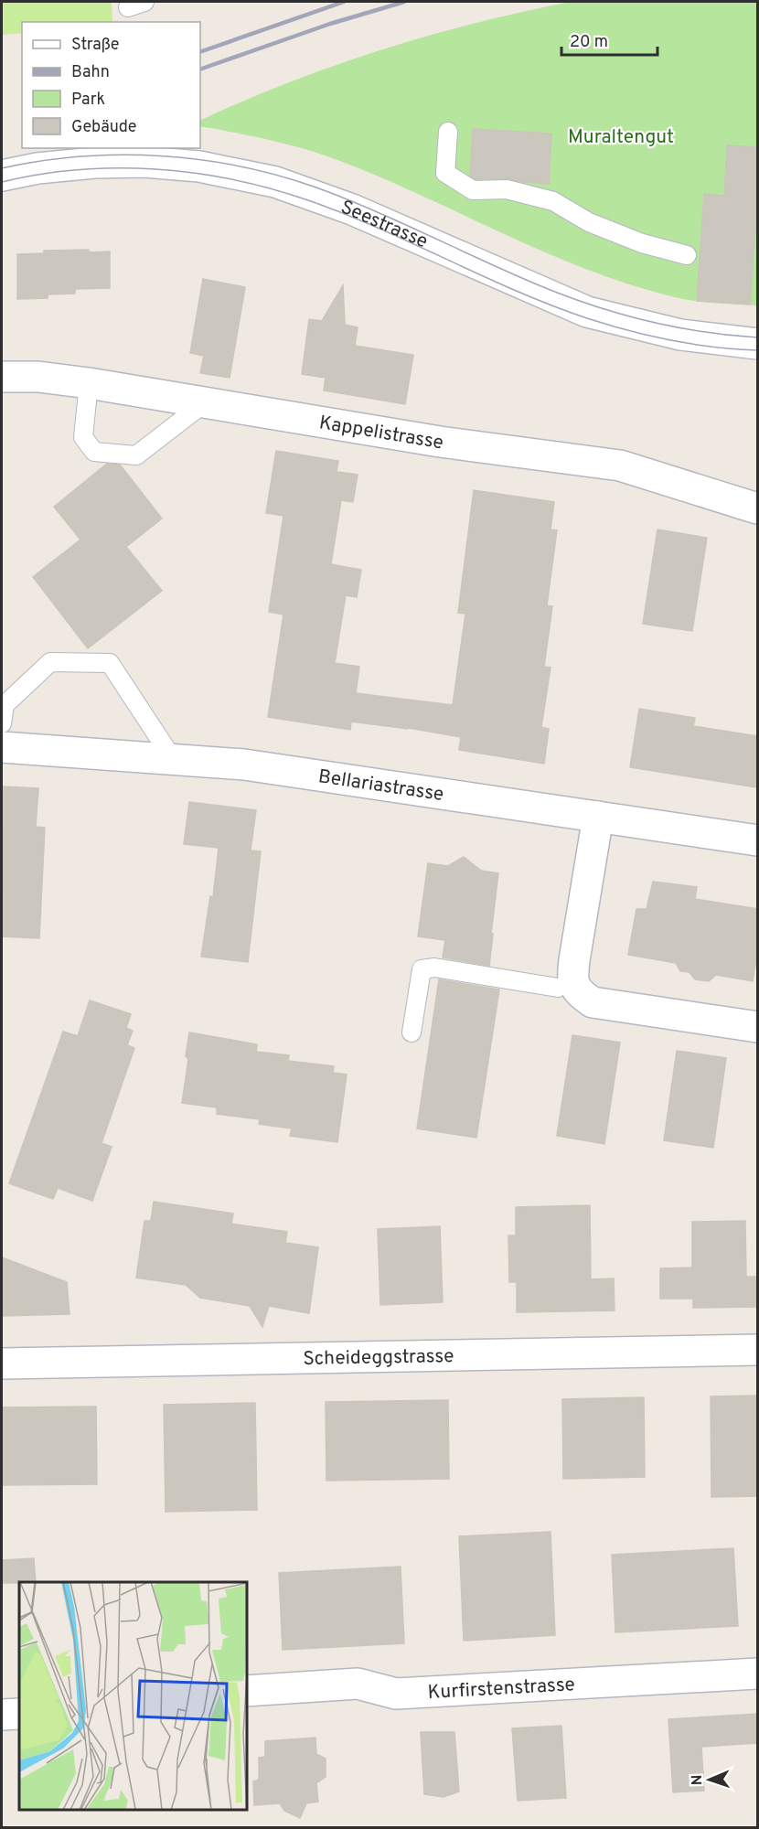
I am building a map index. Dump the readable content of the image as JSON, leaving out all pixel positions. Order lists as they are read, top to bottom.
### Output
{
  "streets": {
    "street": [
      "Seestrasse",
      "Kappelistrasse",
      "Bellariastrasse",
      "Scheideggstrasse",
      "Kurfirstenstrasse"
    ]
  },
  "parks": ["Muraltengut"],
  "legend": [
    "Straße",
    "Bahn",
    "Park",
    "Gebäude"
  ],
  "scale_bar": "20 m",
  "north": "left"
}
